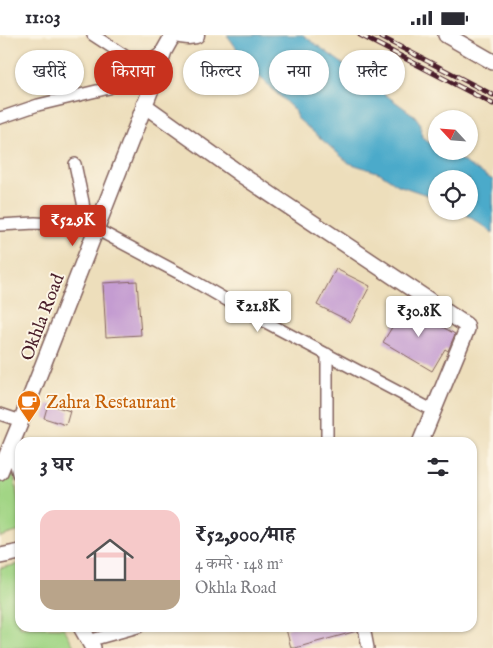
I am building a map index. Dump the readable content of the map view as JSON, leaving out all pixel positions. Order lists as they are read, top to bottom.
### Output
{
  "streets": {
    "street": ["Okhla Road"]
  },
  "places": {
    "cafe": ["Zahra Restaurant"]
  },
  "north": "top left",
  "page": {
    "status": "11:03",
    "chip": [
      "खरीदें",
      "किराया",
      "फ़िल्टर",
      "नया",
      "फ़्लैट"
    ],
    "price": ["₹52.9K", "₹21.8K", "₹30.8K"],
    "heading": "3 घर",
    "list": [
      {
        "name": "₹52,900/माह",
        "note": "4 कमरे · 148 m² · Okhla Road"
      }
    ]
  }
}
